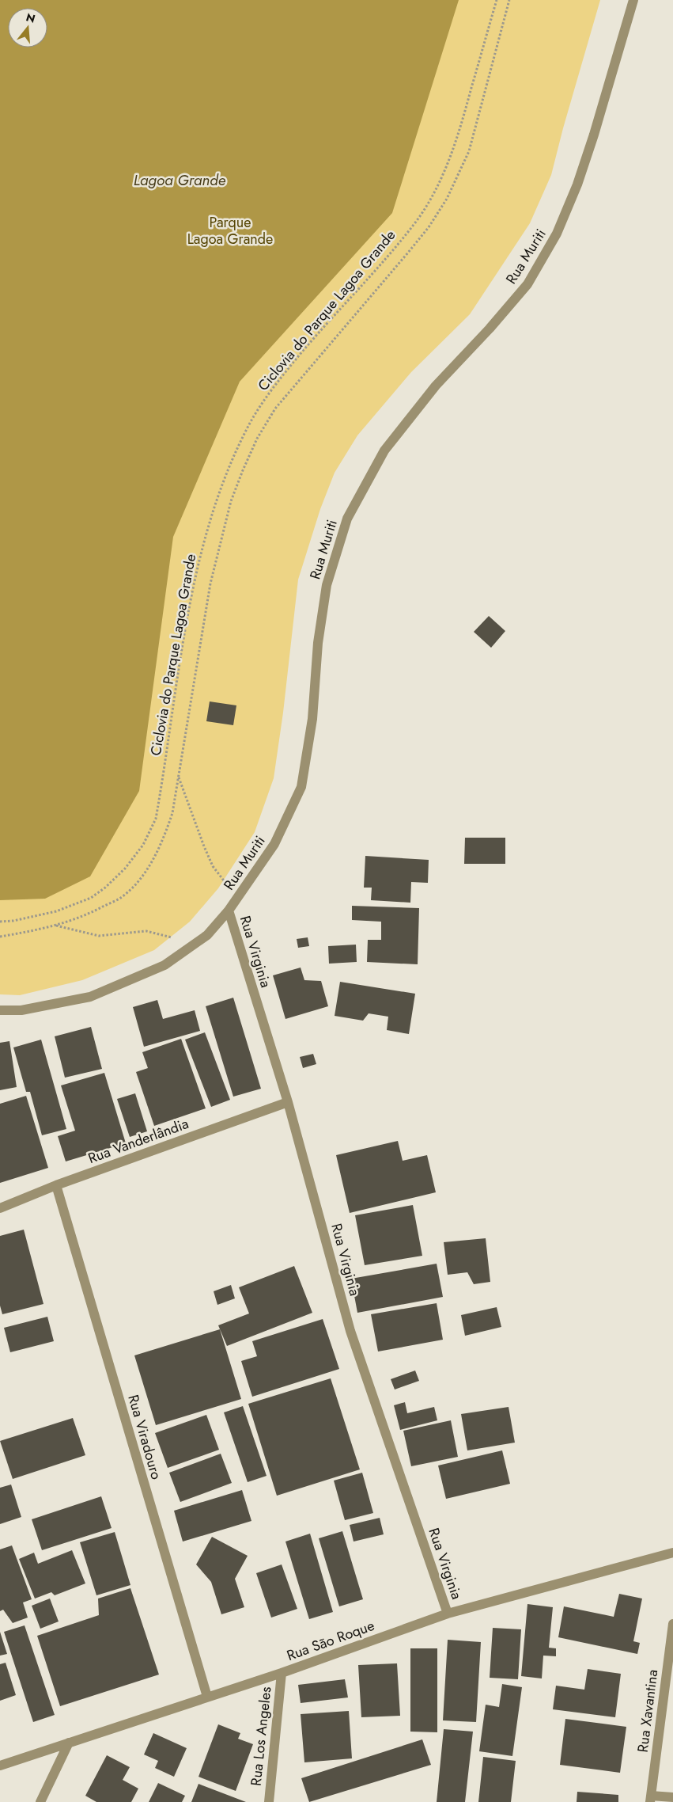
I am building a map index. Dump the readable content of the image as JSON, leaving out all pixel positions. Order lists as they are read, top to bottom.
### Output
{
  "streets": {
    "street": [
      "Rua Muriti",
      "Rua Virginia",
      "Rua Vanderlândia",
      "Rua Viradouro",
      "Rua São Roque",
      "Rua Xavantina",
      "Rua Los Angeles"
    ],
    "path": ["Ciclovia do Parque Lagoa Grande"]
  },
  "crossings": [
    ["Rua Muriti", "Rua Virginia"],
    ["Rua Virginia", "Rua Vanderlândia"],
    ["Rua Virginia", "Rua São Roque"],
    ["Rua Vanderlândia", "Rua Viradouro"],
    ["Rua Viradouro", "Rua São Roque"],
    ["Rua São Roque", "Rua Los Angeles"]
  ],
  "water": ["Lagoa Grande"],
  "parks": ["Parque Lagoa Grande"],
  "north": "top"
}
